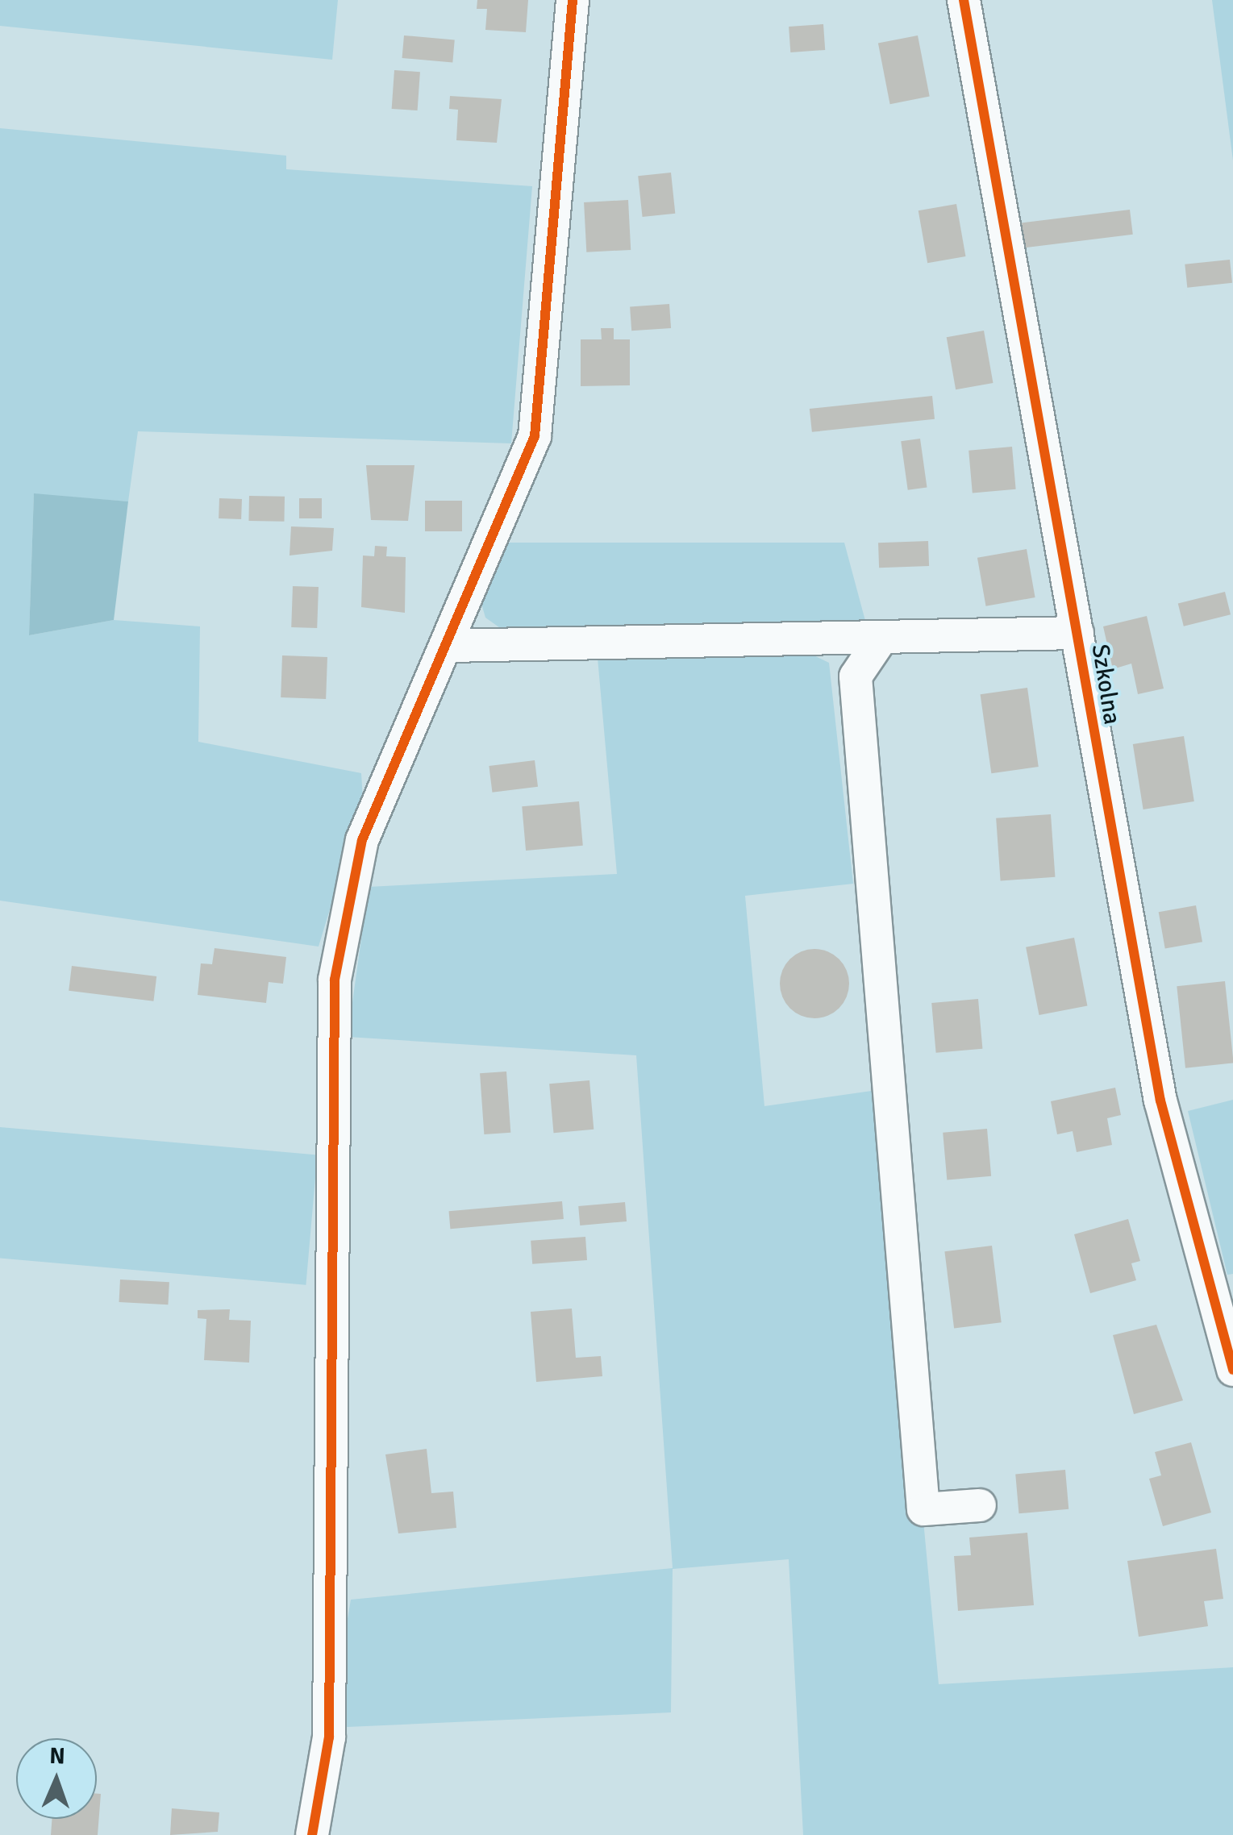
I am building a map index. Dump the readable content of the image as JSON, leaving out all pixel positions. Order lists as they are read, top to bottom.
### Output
{
  "streets": {
    "street": ["Szkolna"]
  },
  "north": "top"
}
